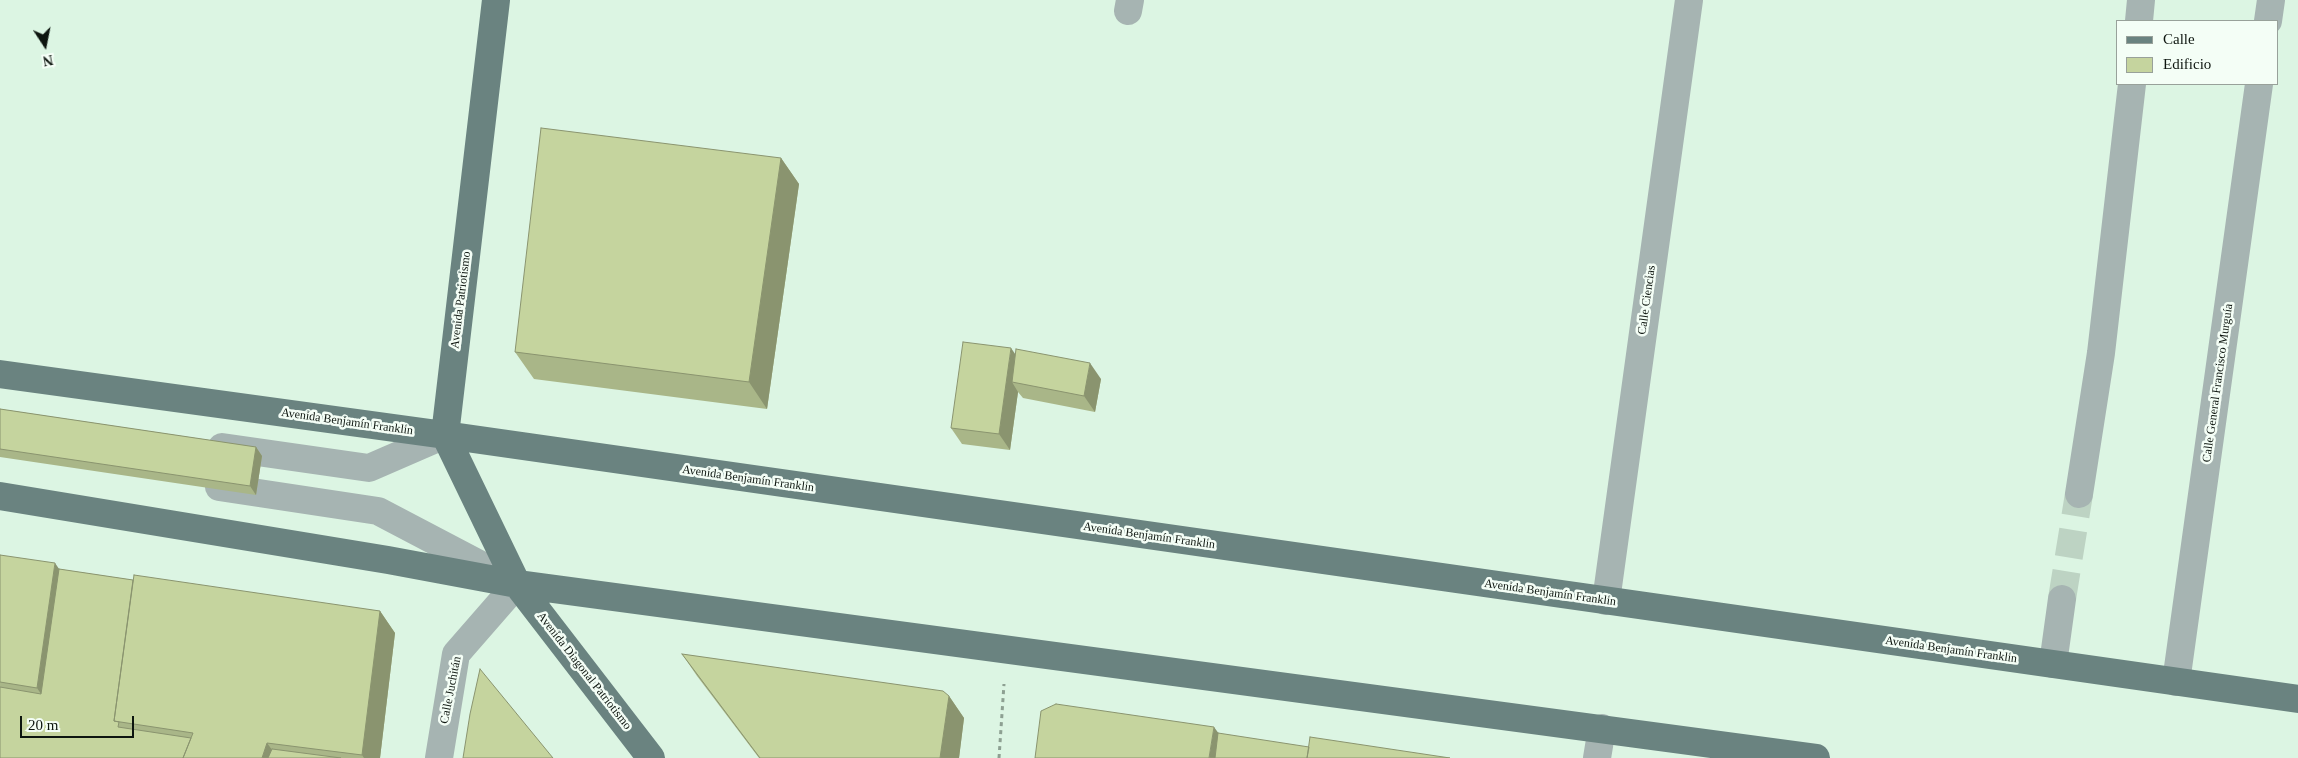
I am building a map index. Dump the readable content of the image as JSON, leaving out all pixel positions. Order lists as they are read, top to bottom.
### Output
{
  "streets": {
    "main road": ["Avenida Patriotismo", "Avenida Benjamín Franklin", "Avenida Diagonal Patriotismo"],
    "street": ["Calle Ciencias", "Calle General Francisco Murguía", "Calle Juchitán"]
  },
  "crossings": [
    ["Avenida Patriotismo", "Avenida Benjamín Franklin"],
    ["Calle Ciencias", "Avenida Benjamín Franklin"],
    ["Calle General Francisco Murguía", "Avenida Benjamín Franklin"],
    ["Avenida Diagonal Patriotismo", "Calle Juchitán"]
  ],
  "legend": ["Calle", "Edificio"],
  "scale_bar": "20 m",
  "north": "bottom"
}
